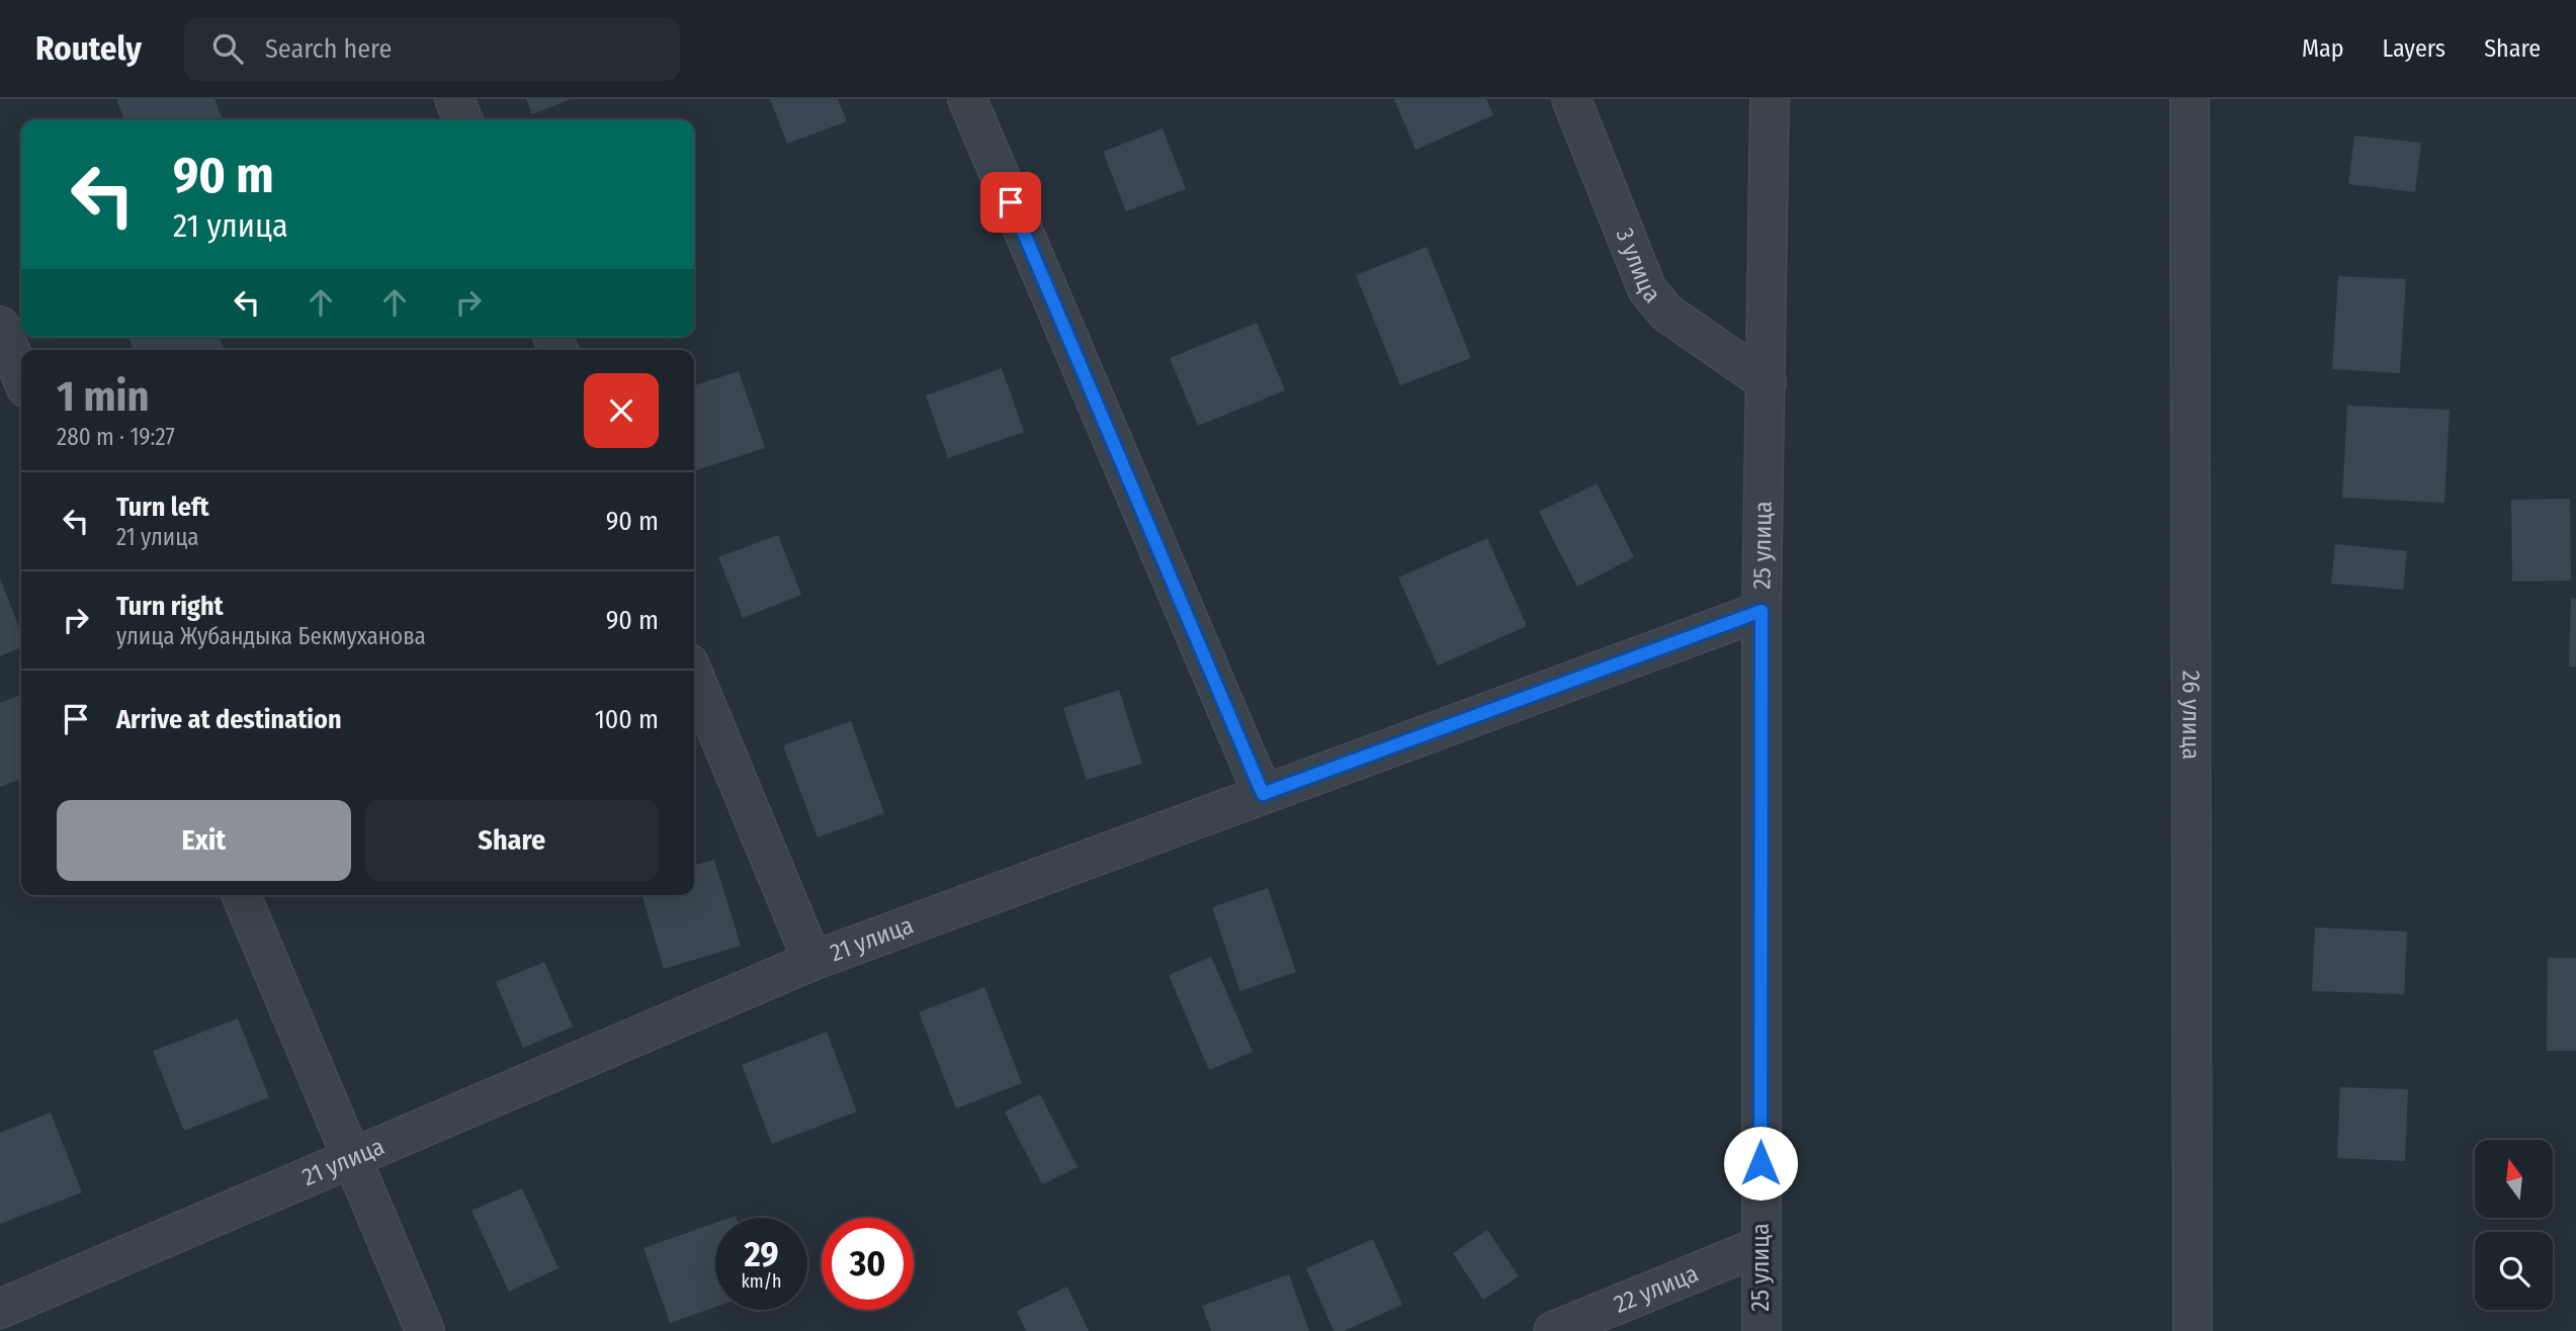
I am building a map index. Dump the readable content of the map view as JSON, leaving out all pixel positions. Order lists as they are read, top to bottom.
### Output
{
  "streets": {
    "street": [
      "3 улица",
      "25 улица",
      "26 улица",
      "21 улица",
      "22 улица"
    ]
  },
  "crossings": [
    ["3 улица", "25 улица"],
    ["25 улица", "21 улица"],
    ["25 улица", "22 улица"]
  ],
  "north": "top",
  "page": {
    "header": "Routely",
    "search": "Search here",
    "nav": ["Map", "Layers", "Share"],
    "turn": ["90 m", "21 улица"],
    "heading": ["1 min", "280 m · 19:27"],
    "list": [
      {
        "name": "Turn left",
        "note": "21 улица",
        "value": "90 m"
      },
      {
        "name": "Turn right",
        "note": "улица Жубандыка Бекмуханова",
        "value": "90 m"
      },
      {
        "name": "Arrive at destination",
        "value": "100 m"
      }
    ],
    "buttons": ["Exit", "Share"],
    "speed": "29 km/h",
    "limit": "30"
  }
}
